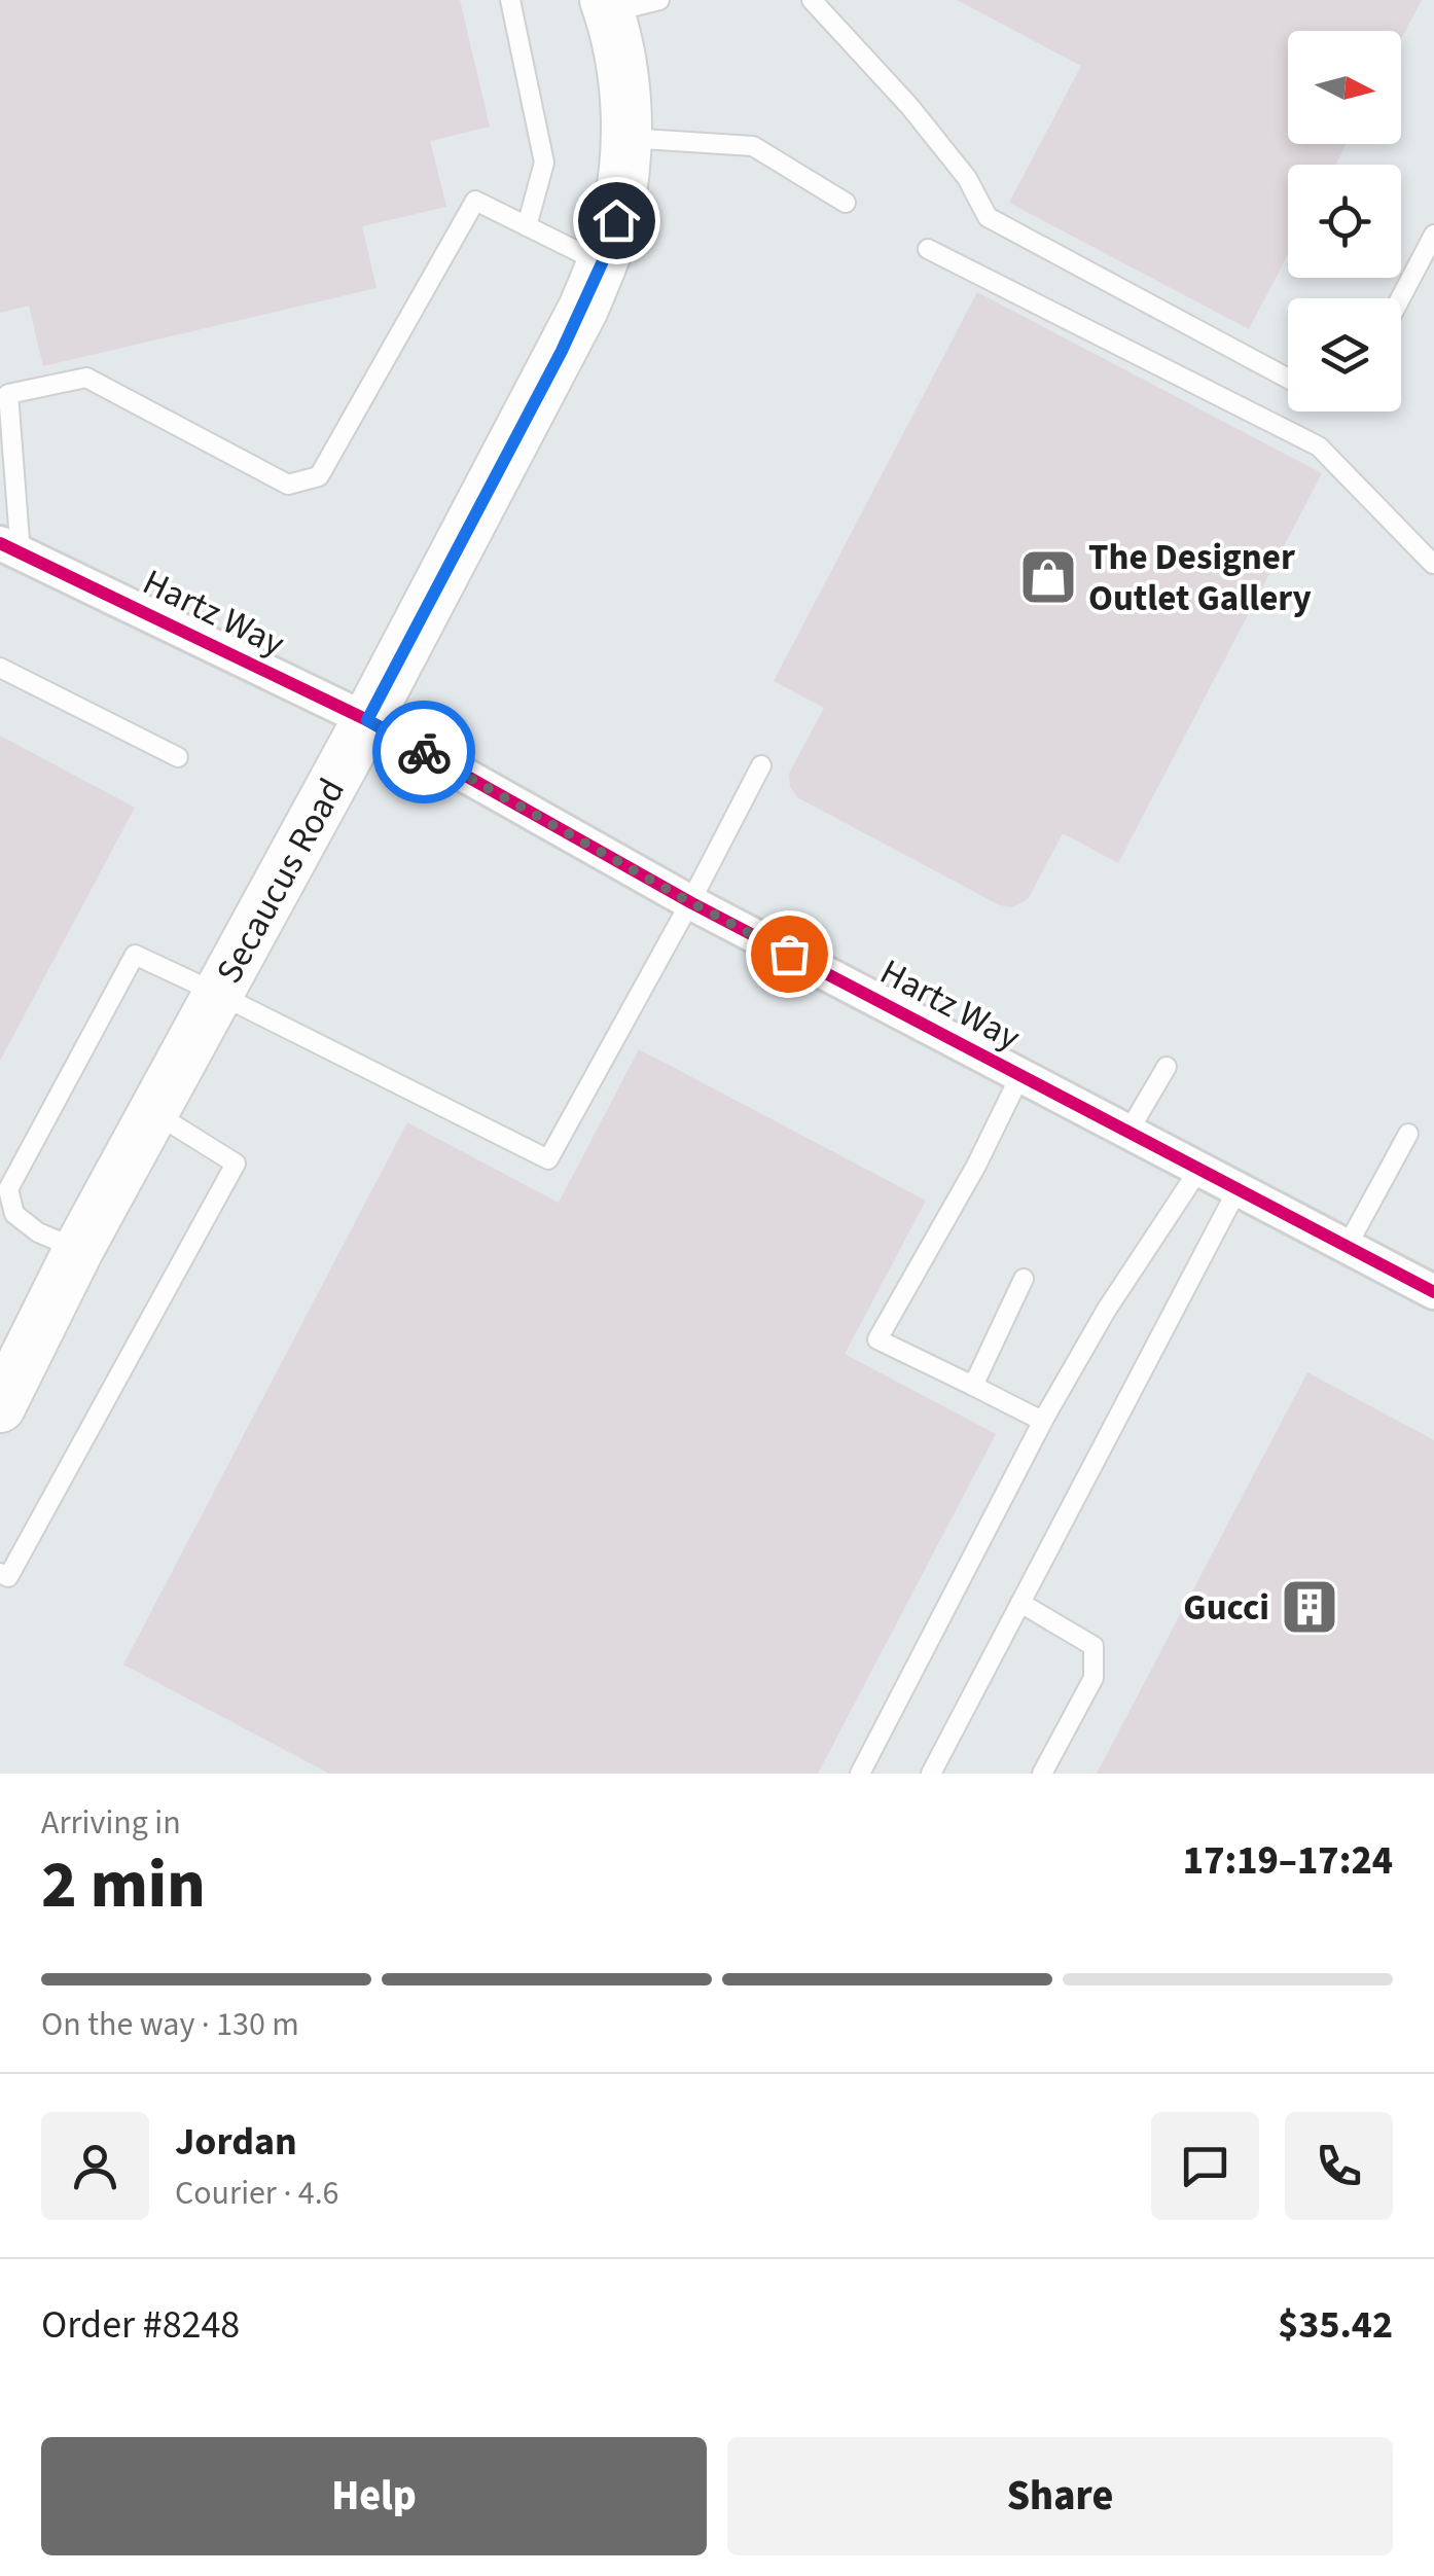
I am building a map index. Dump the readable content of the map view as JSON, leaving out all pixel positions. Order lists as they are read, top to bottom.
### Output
{
  "streets": {
    "main road": ["Secaucus Road"],
    "street": ["Hartz Way"]
  },
  "crossings": [
    ["Hartz Way", "Secaucus Road"]
  ],
  "places": {
    "shop": ["The Designer Outlet Gallery"],
    "building": ["Gucci"]
  },
  "north": "right",
  "page": {
    "heading": ["2 min", "Arriving in", "17:19–17:24"],
    "panel": [
      "Jordan",
      "Courier · 4.6",
      "Order #8248",
      "$35.42"
    ],
    "bar": "On the way · 130 m",
    "buttons": ["Help", "Share"]
  }
}
